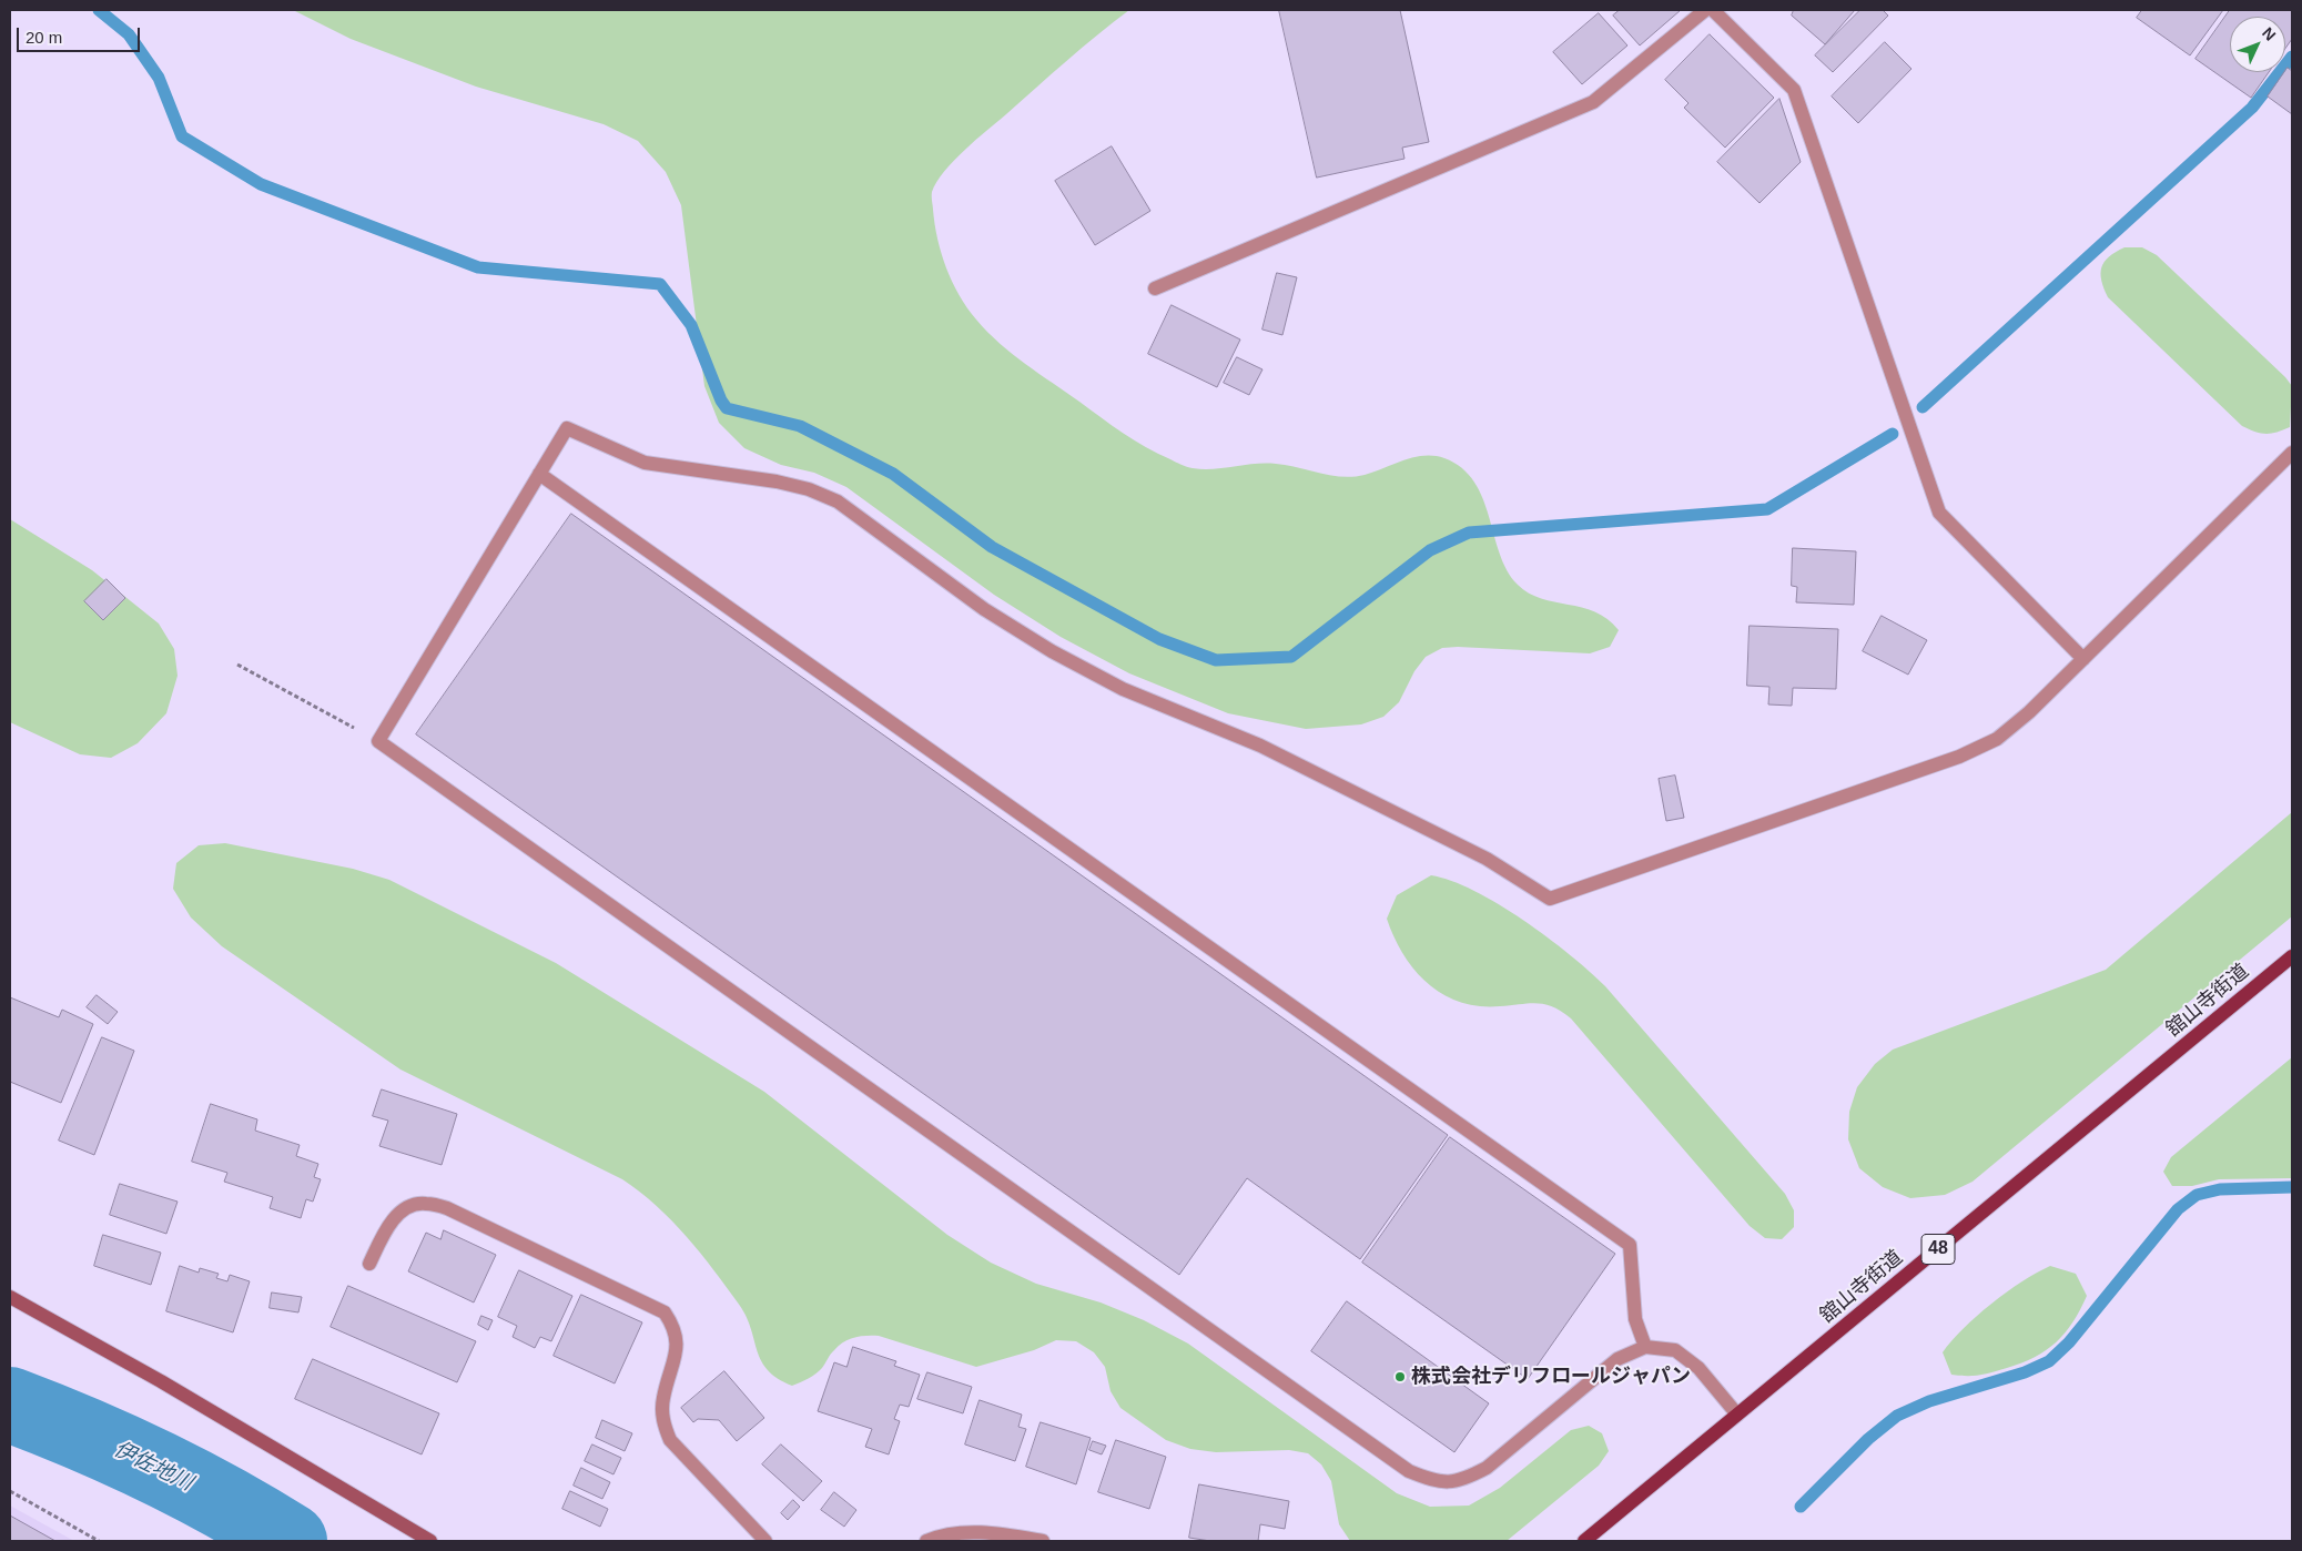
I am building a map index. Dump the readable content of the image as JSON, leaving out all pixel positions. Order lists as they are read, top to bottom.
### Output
{
  "streets": {
    "main road": ["舘山寺街道", "48"]
  },
  "water": ["伊佐地川"],
  "places": ["株式会社デリフロールジャパン"],
  "scale_bar": "20 m",
  "north": "top right"
}
